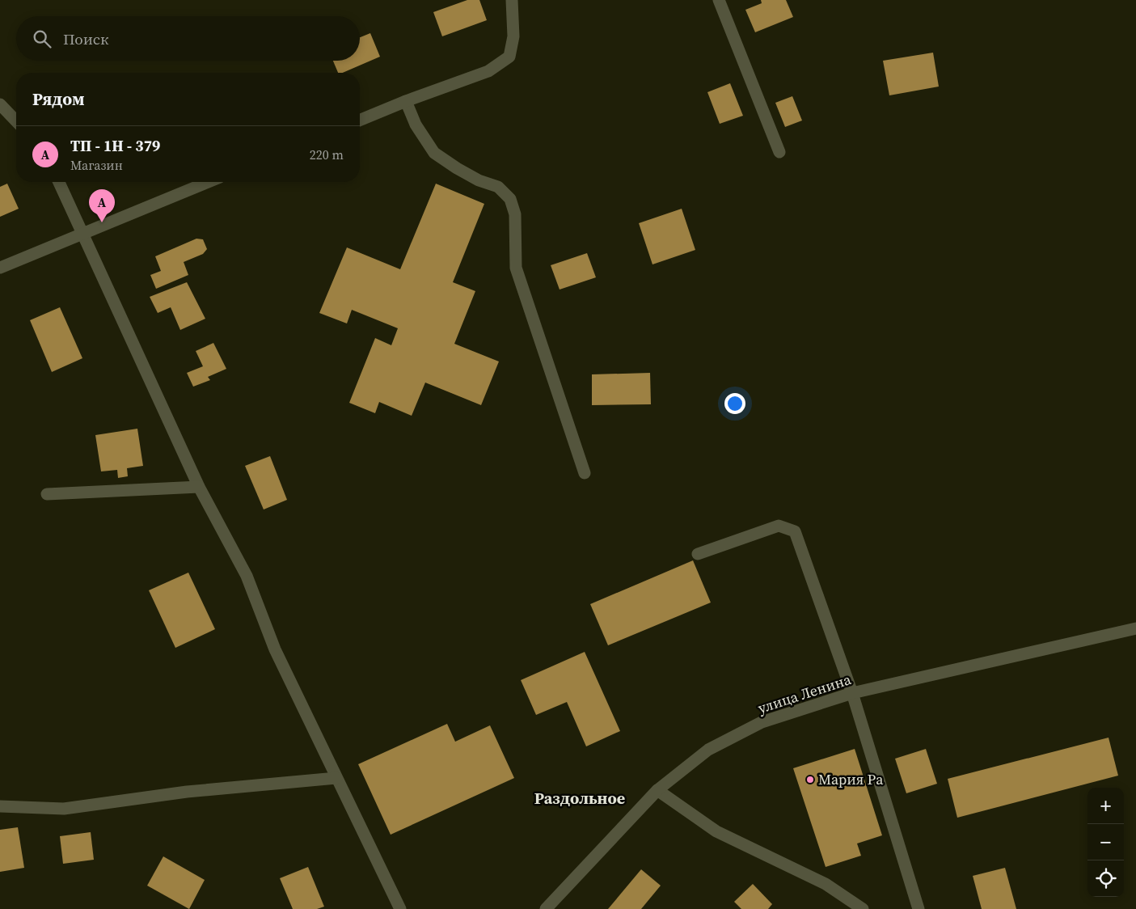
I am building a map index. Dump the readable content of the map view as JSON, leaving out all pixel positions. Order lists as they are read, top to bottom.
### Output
{
  "streets": {
    "street": ["улица Ленина"]
  },
  "districts": ["Раздольное"],
  "places": ["Мария Ра"],
  "page": {
    "search": "Поиск",
    "heading": "Рядом",
    "list": [
      {
        "mark": "A",
        "name": "ТП - 1Н - 379",
        "note": "Магазин",
        "value": "220 m"
      }
    ],
    "pins": "A",
    "map_buttons": ["+", "−"]
  }
}
